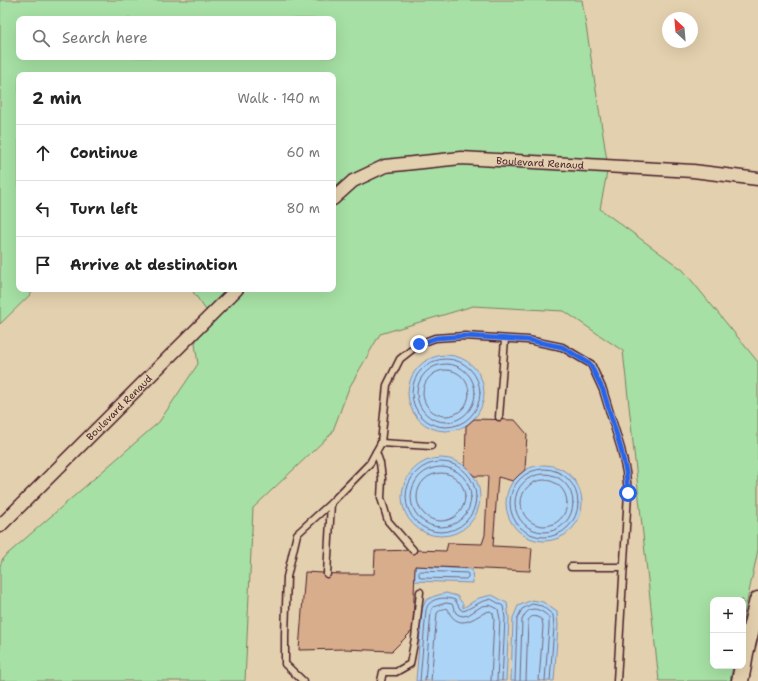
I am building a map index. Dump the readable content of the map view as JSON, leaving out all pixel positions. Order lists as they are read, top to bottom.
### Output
{
  "streets": {
    "street": ["Boulevard Renaud"]
  },
  "north": "top left",
  "page": {
    "search": "Search here",
    "heading": ["2 min", "Walk · 140 m"],
    "list": [
      ["Continue", "60 m"],
      ["Turn left", "80 m"],
      "Arrive at destination"
    ],
    "map_buttons": ["+", "−"]
  }
}
